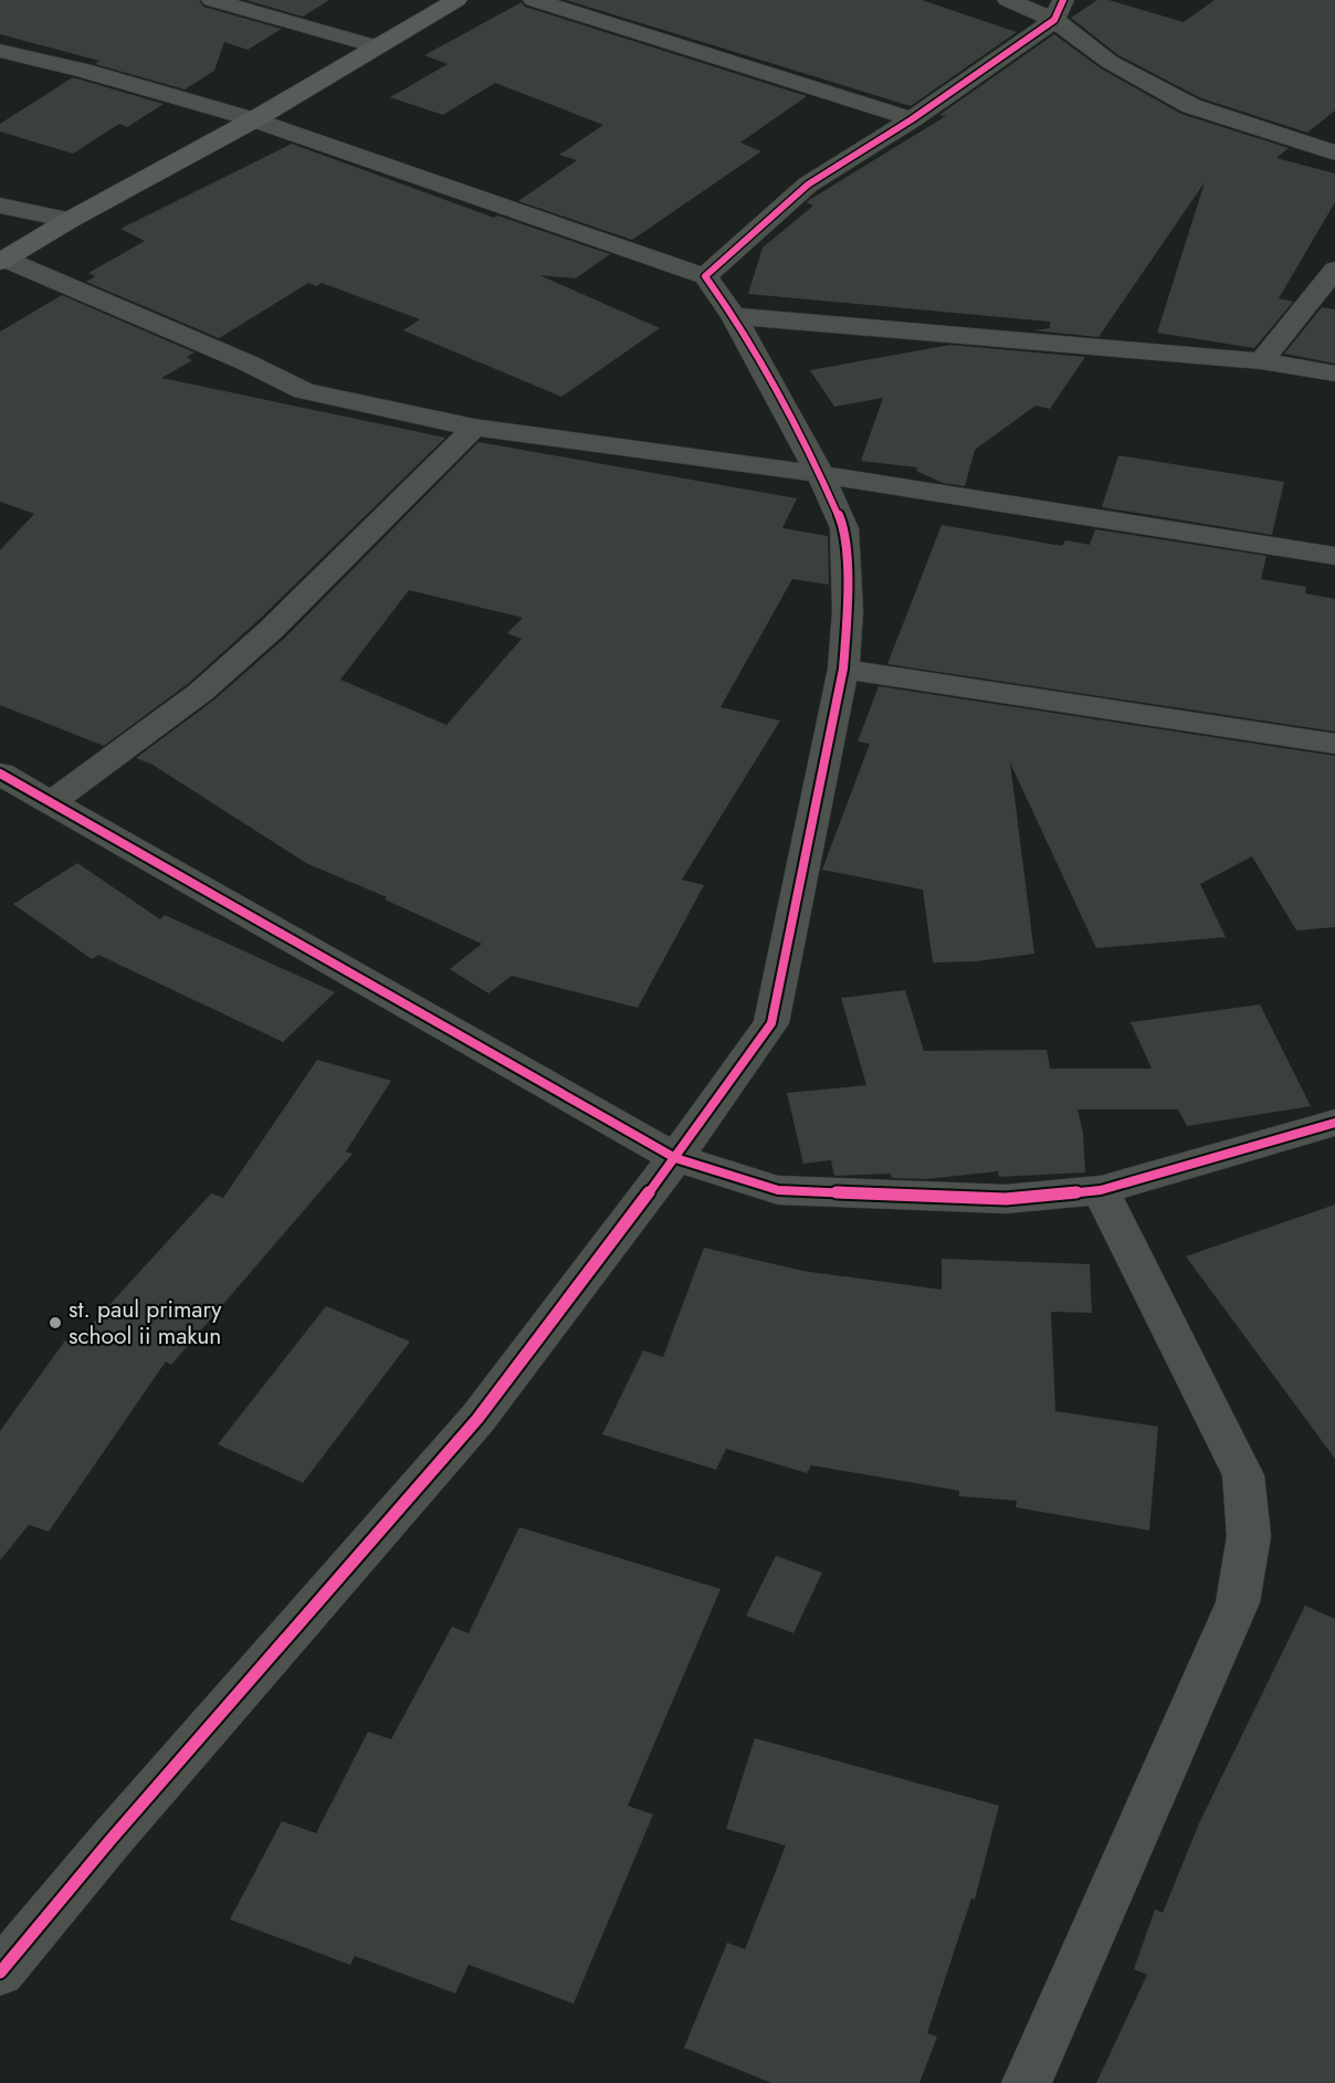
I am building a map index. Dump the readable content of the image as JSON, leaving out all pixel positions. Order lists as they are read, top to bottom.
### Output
{
  "places": ["st. paul primary school ii makun"]
}
